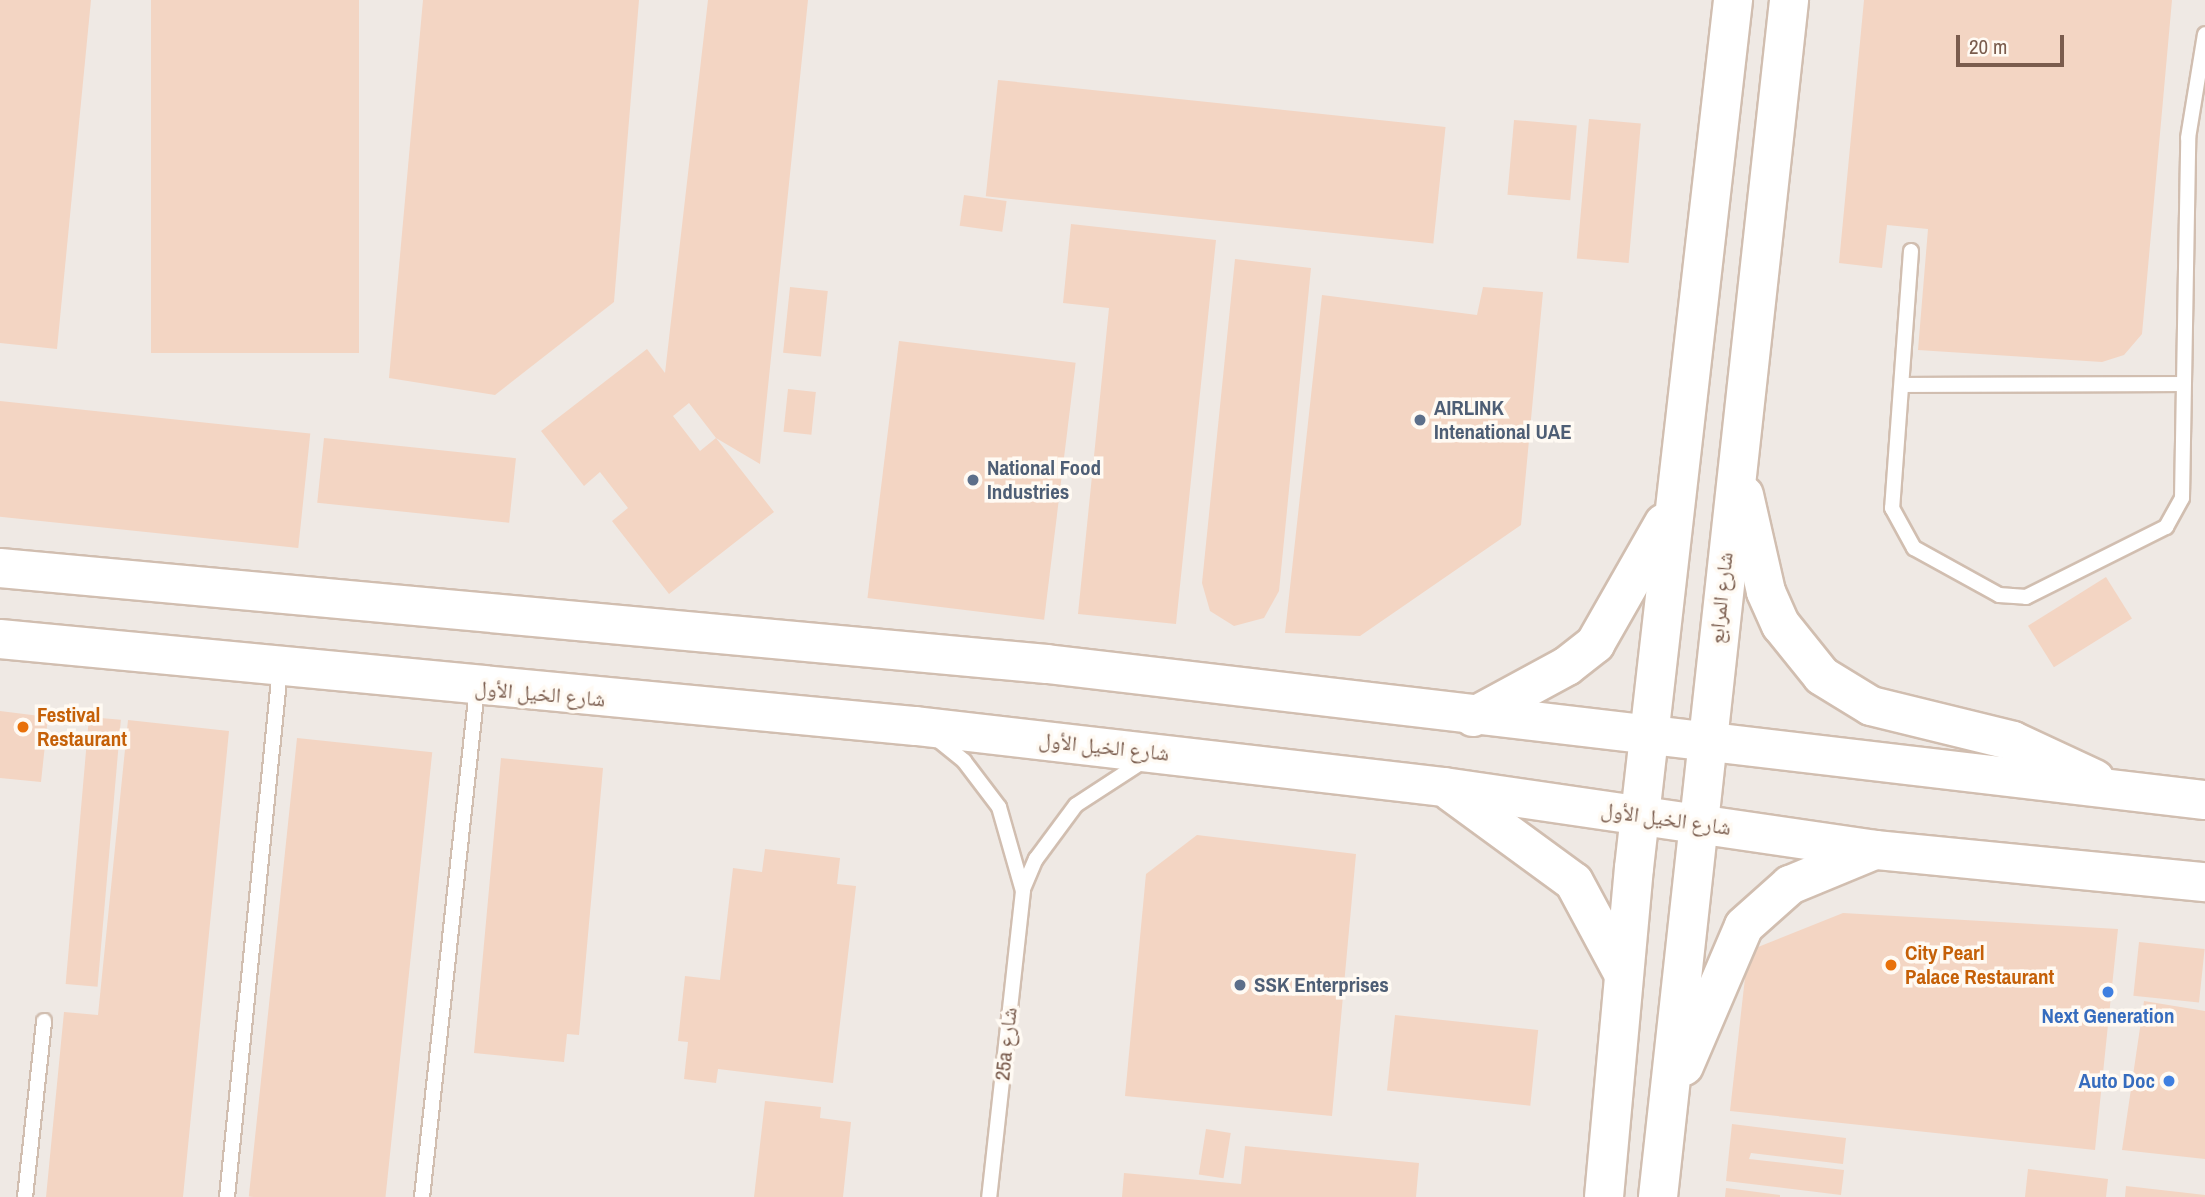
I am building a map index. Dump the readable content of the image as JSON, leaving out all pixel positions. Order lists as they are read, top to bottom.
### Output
{
  "streets": {
    "main road": ["شارع المرابع", "شارع الخيل الأول"],
    "lane": ["25a شارع"]
  },
  "crossings": [
    ["شارع المرابع", "شارع الخيل الأول"],
    ["شارع الخيل الأول", "25a شارع"]
  ],
  "places": [
    "AIRLINK Intenational UAE",
    "National Food Industries",
    "Festival Restaurant",
    "City Pearl Palace Restaurant",
    "SSK Enterprises",
    "Next Generation",
    "Auto Doc"
  ],
  "scale_bar": "20 m"
}
